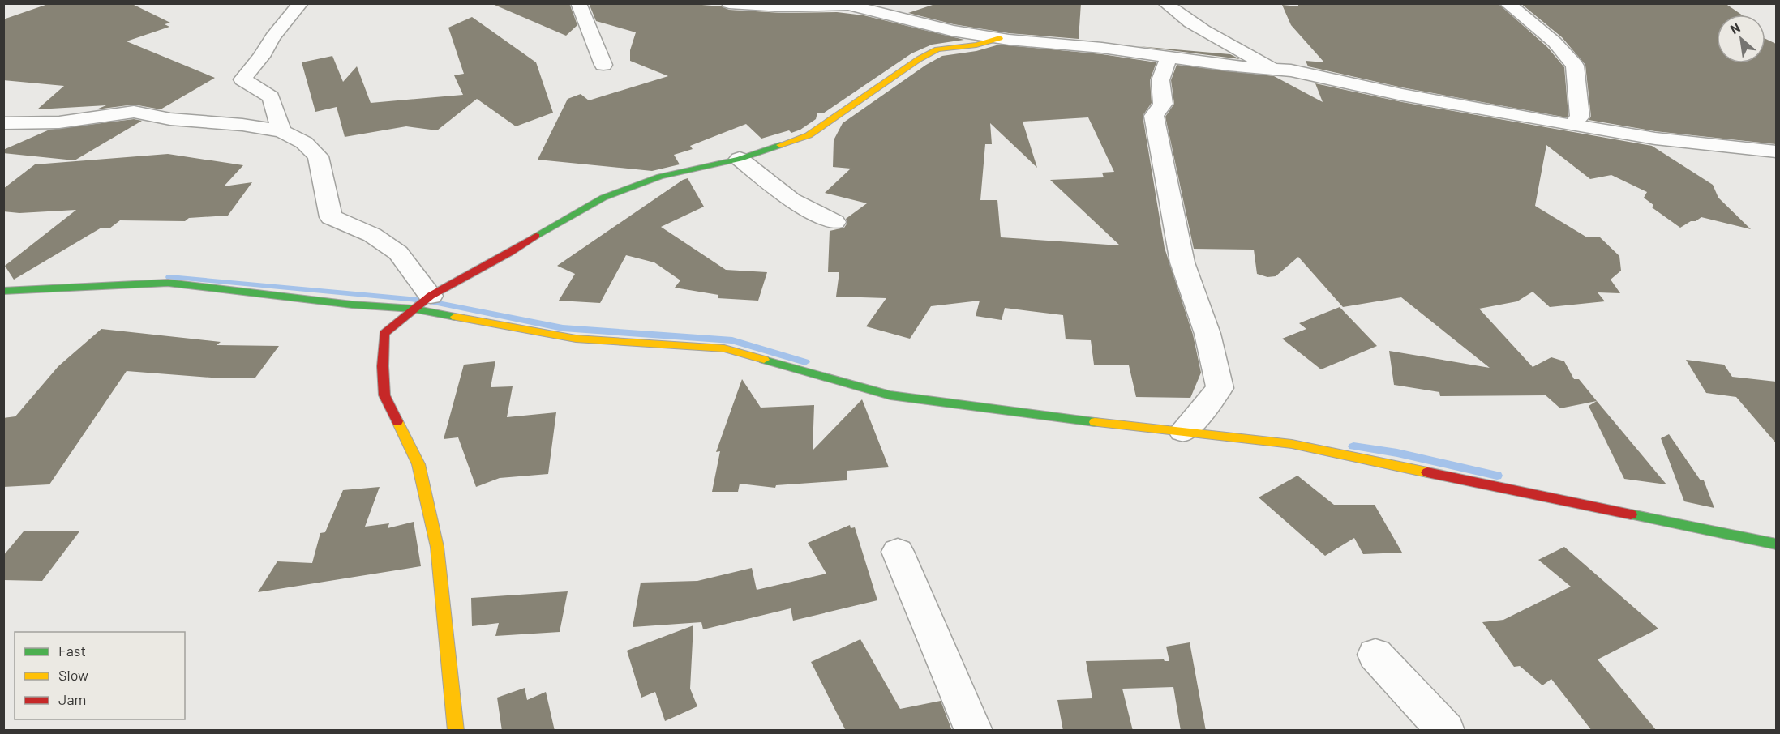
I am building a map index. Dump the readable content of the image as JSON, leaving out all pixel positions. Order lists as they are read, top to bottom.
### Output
{
  "legend": ["Fast", "Slow", "Jam"],
  "north": "top left"
}
